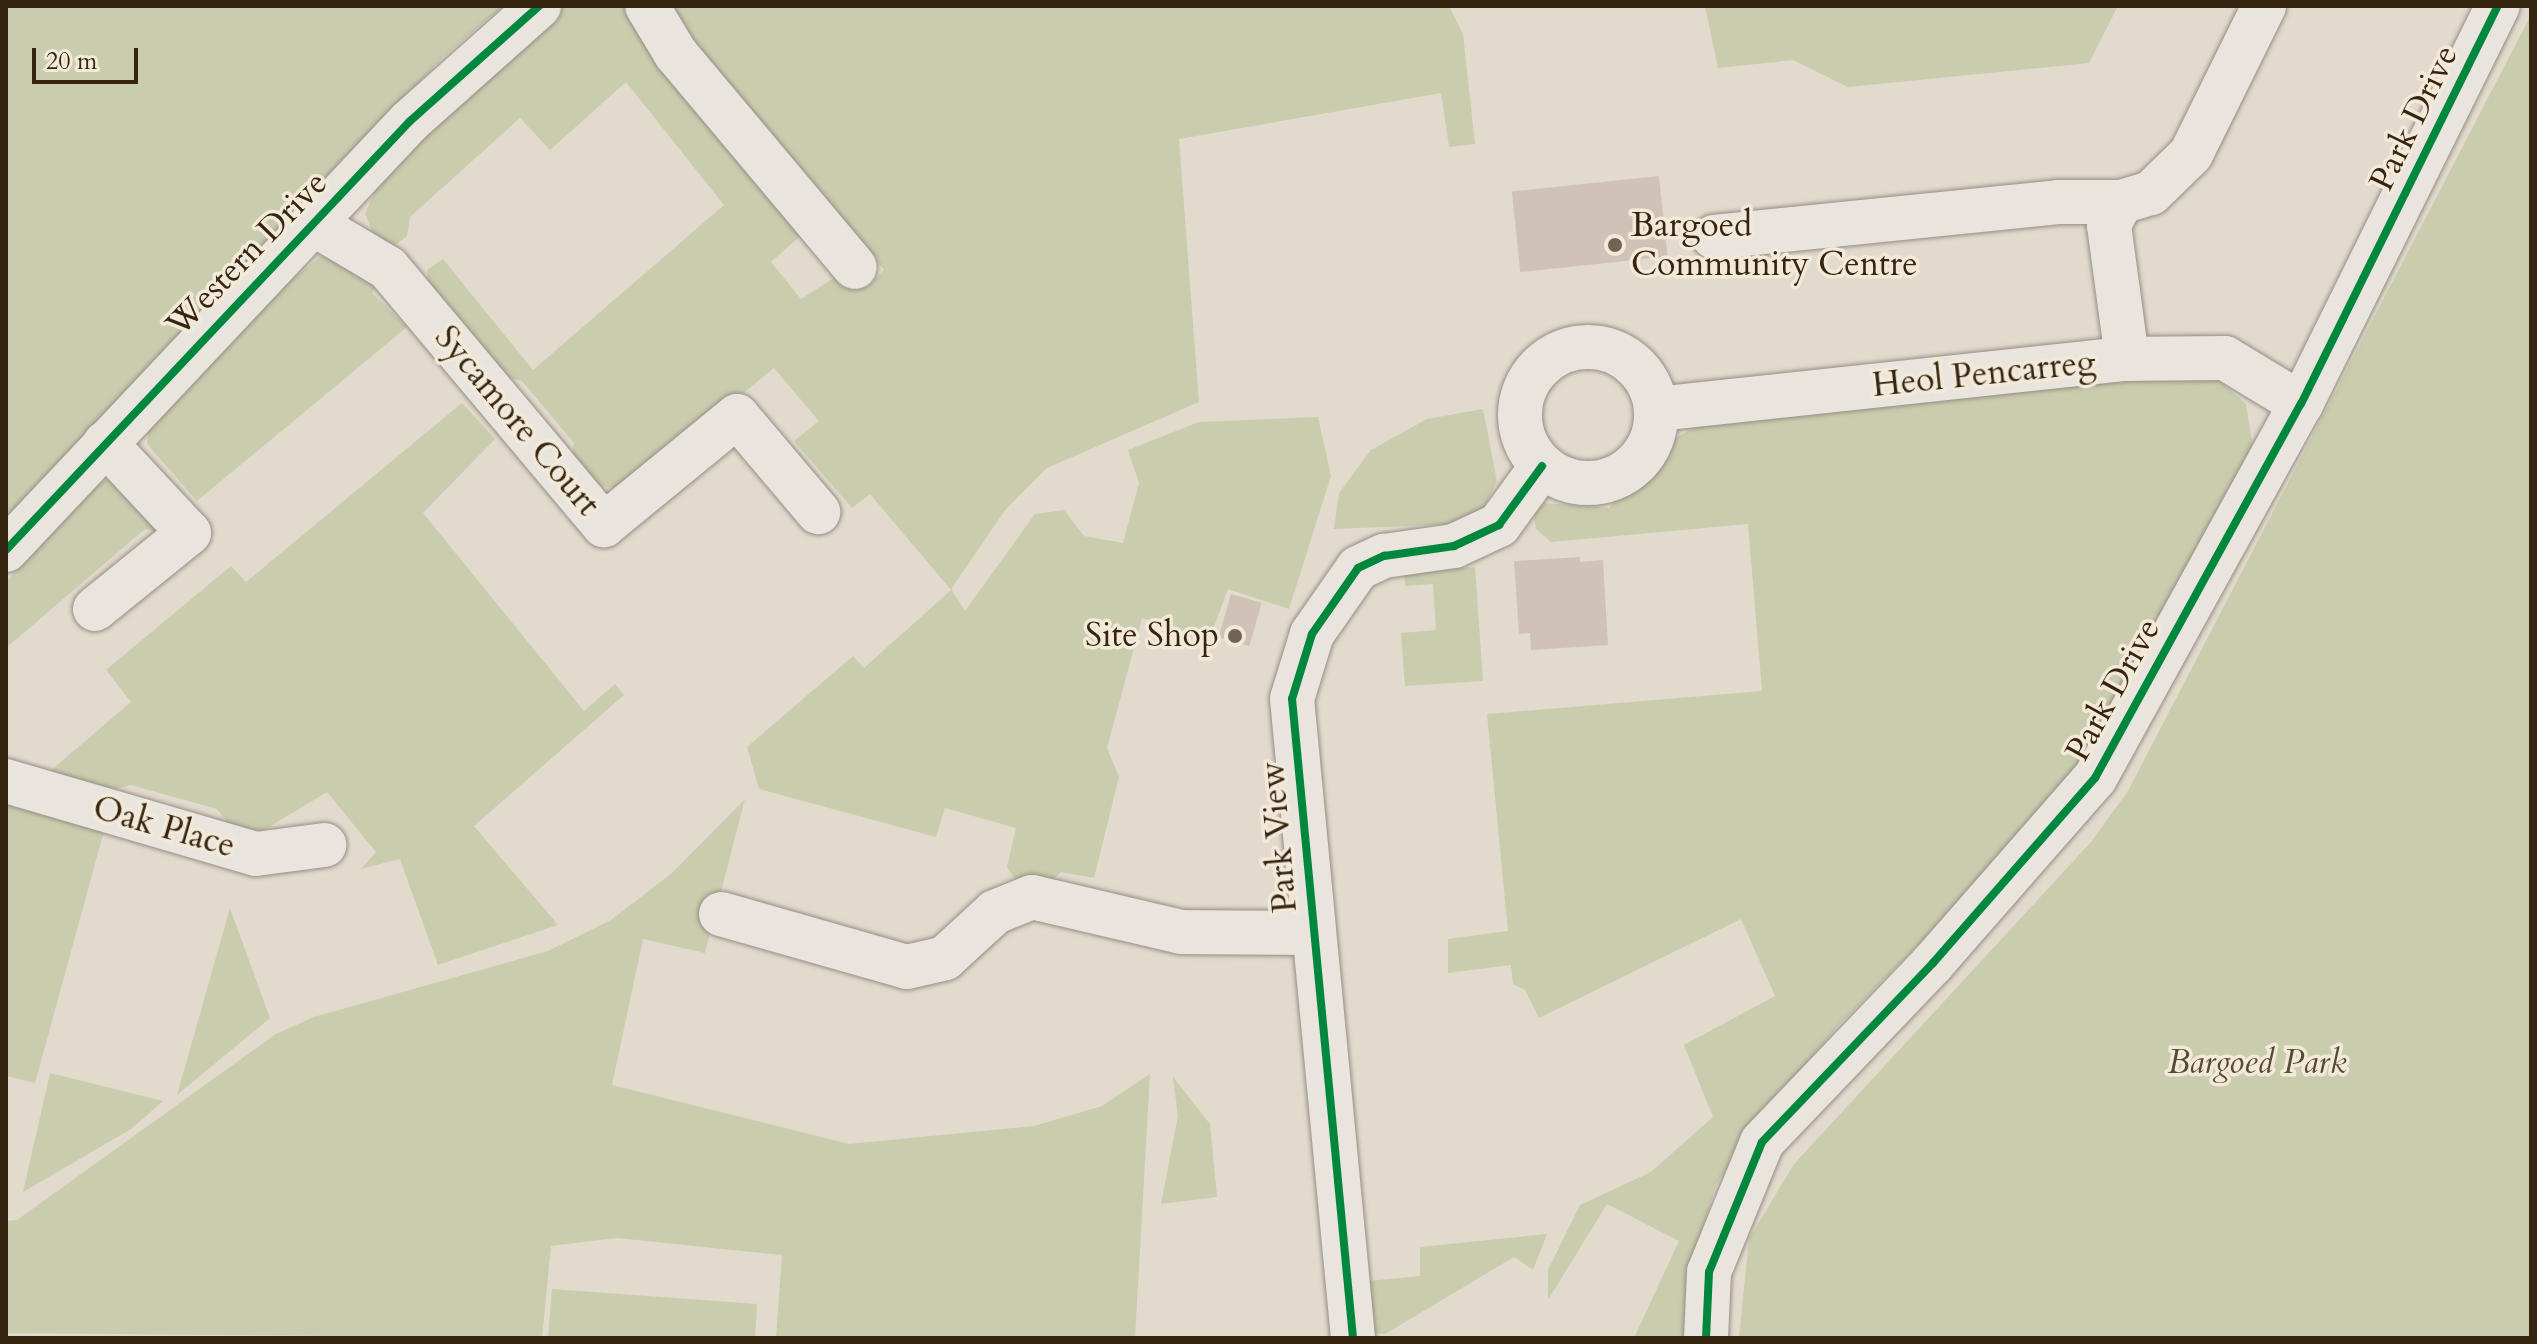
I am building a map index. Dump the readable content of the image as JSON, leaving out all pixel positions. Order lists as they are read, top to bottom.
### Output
{
  "streets": {
    "street": [
      "Park Drive",
      "Western Drive",
      "Heol Pencarreg",
      "Sycamore Court",
      "Oak Place",
      "Park View"
    ]
  },
  "crossings": [
    ["Park Drive", "Heol Pencarreg"],
    ["Western Drive", "Sycamore Court"],
    ["Heol Pencarreg", "Park View"]
  ],
  "parks": ["Bargoed Park"],
  "places": ["Bargoed Community Centre", "Site Shop"],
  "scale_bar": "20 m"
}
